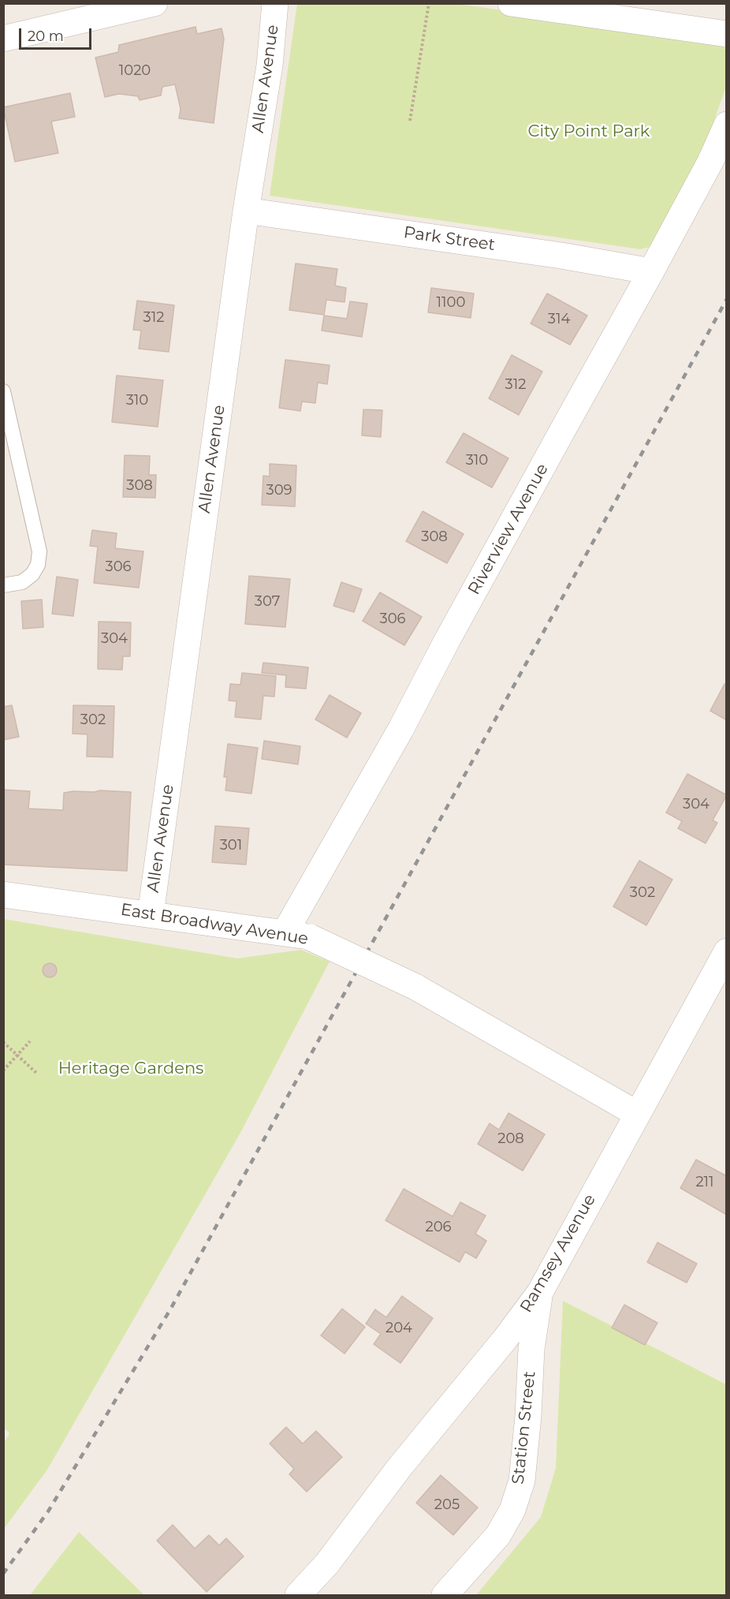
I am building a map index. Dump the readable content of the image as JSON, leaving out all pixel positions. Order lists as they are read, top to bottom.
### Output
{
  "streets": {
    "street": [
      "Allen Avenue",
      "Park Street",
      "Riverview Avenue",
      "East Broadway Avenue",
      "Ramsey Avenue",
      "Station Street"
    ]
  },
  "crossings": [
    ["Allen Avenue", "Park Street"],
    ["Allen Avenue", "East Broadway Avenue"],
    ["Park Street", "Riverview Avenue"],
    ["Riverview Avenue", "East Broadway Avenue"],
    ["East Broadway Avenue", "Ramsey Avenue"],
    ["Ramsey Avenue", "Station Street"]
  ],
  "parks": ["City Point Park", "Heritage Gardens"],
  "house_numbers": [
    "1020",
    "1100",
    "312",
    "314",
    "312",
    "310",
    "310",
    "308",
    "309",
    "308",
    "306",
    "307",
    "306",
    "304",
    "302",
    "304",
    "301",
    "302",
    "208",
    "211",
    "206",
    "204",
    "205"
  ],
  "scale_bar": "20 m"
}
